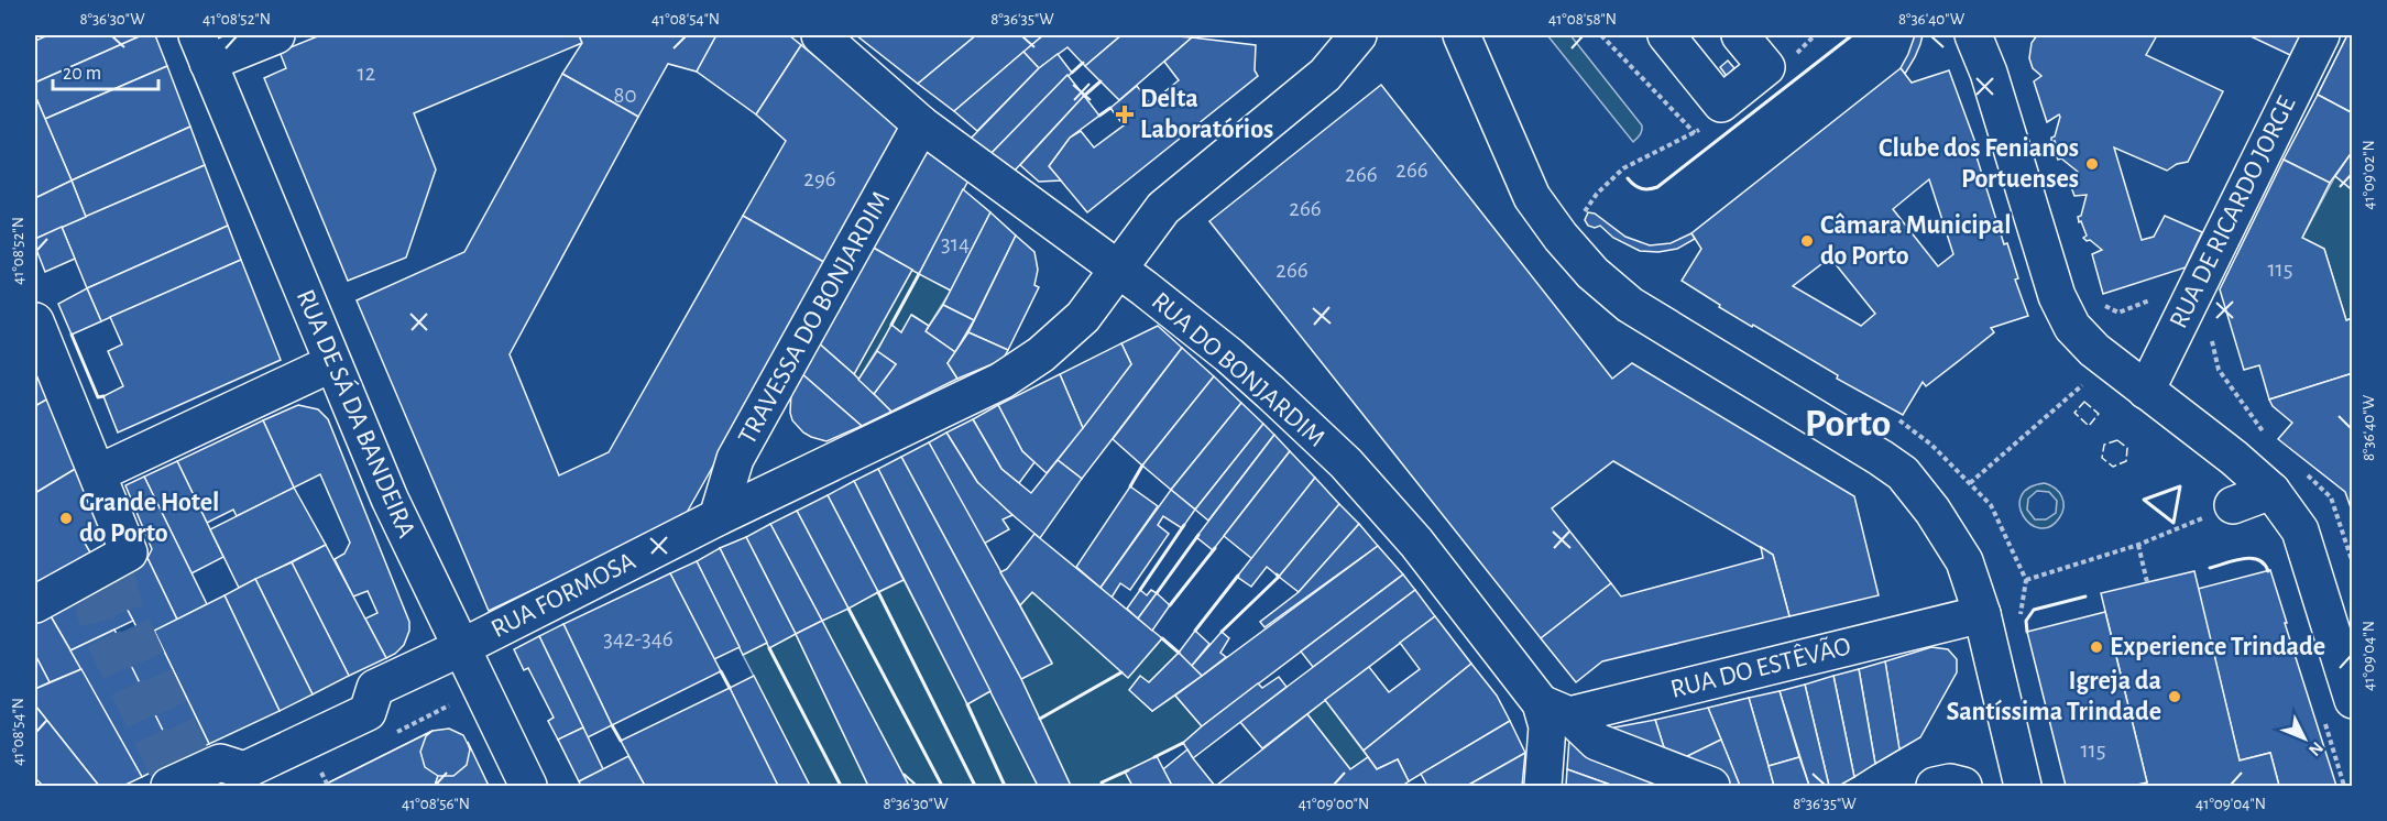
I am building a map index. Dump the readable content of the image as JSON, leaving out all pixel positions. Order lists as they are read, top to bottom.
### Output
{
  "streets": {
    "street": [
      "RUA DE RICARDO JORGE",
      "TRAVESSA DO BONJARDIM",
      "RUA DO BONJARDIM",
      "RUA DE SÁ DA BANDEIRA",
      "RUA FORMOSA",
      "RUA DO ESTÊVÃO"
    ]
  },
  "crossings": [
    ["TRAVESSA DO BONJARDIM", "RUA DO BONJARDIM"],
    ["TRAVESSA DO BONJARDIM", "RUA FORMOSA"],
    ["RUA DO BONJARDIM", "RUA FORMOSA"],
    ["RUA DO BONJARDIM", "RUA DO ESTÊVÃO"],
    ["RUA DE SÁ DA BANDEIRA", "RUA FORMOSA"]
  ],
  "districts": ["Porto"],
  "places": {
    "health": ["Delta Laboratórios"],
    "other": [
      "Clube dos Fenianos Portuenses",
      "Câmara Municipal do Porto",
      "Grande Hotel do Porto",
      "Experience Trindade",
      "Igreja da Santíssima Trindade"
    ]
  },
  "house_numbers": [
    "12",
    "80",
    "266",
    "266",
    "296",
    "266",
    "314",
    "115",
    "266",
    "342-346",
    "115"
  ],
  "scale_bar": "20 m",
  "north": "bottom right",
  "coordinates": [
    "8°36'30\"W",
    "41°08'52\"N",
    "41°08'54\"N",
    "8°36'35\"W",
    "41°08'58\"N",
    "8°36'40\"W",
    "41°09'02\"N",
    "41°09'04\"N",
    "41°08'56\"N",
    "41°09'00\"N"
  ]
}
